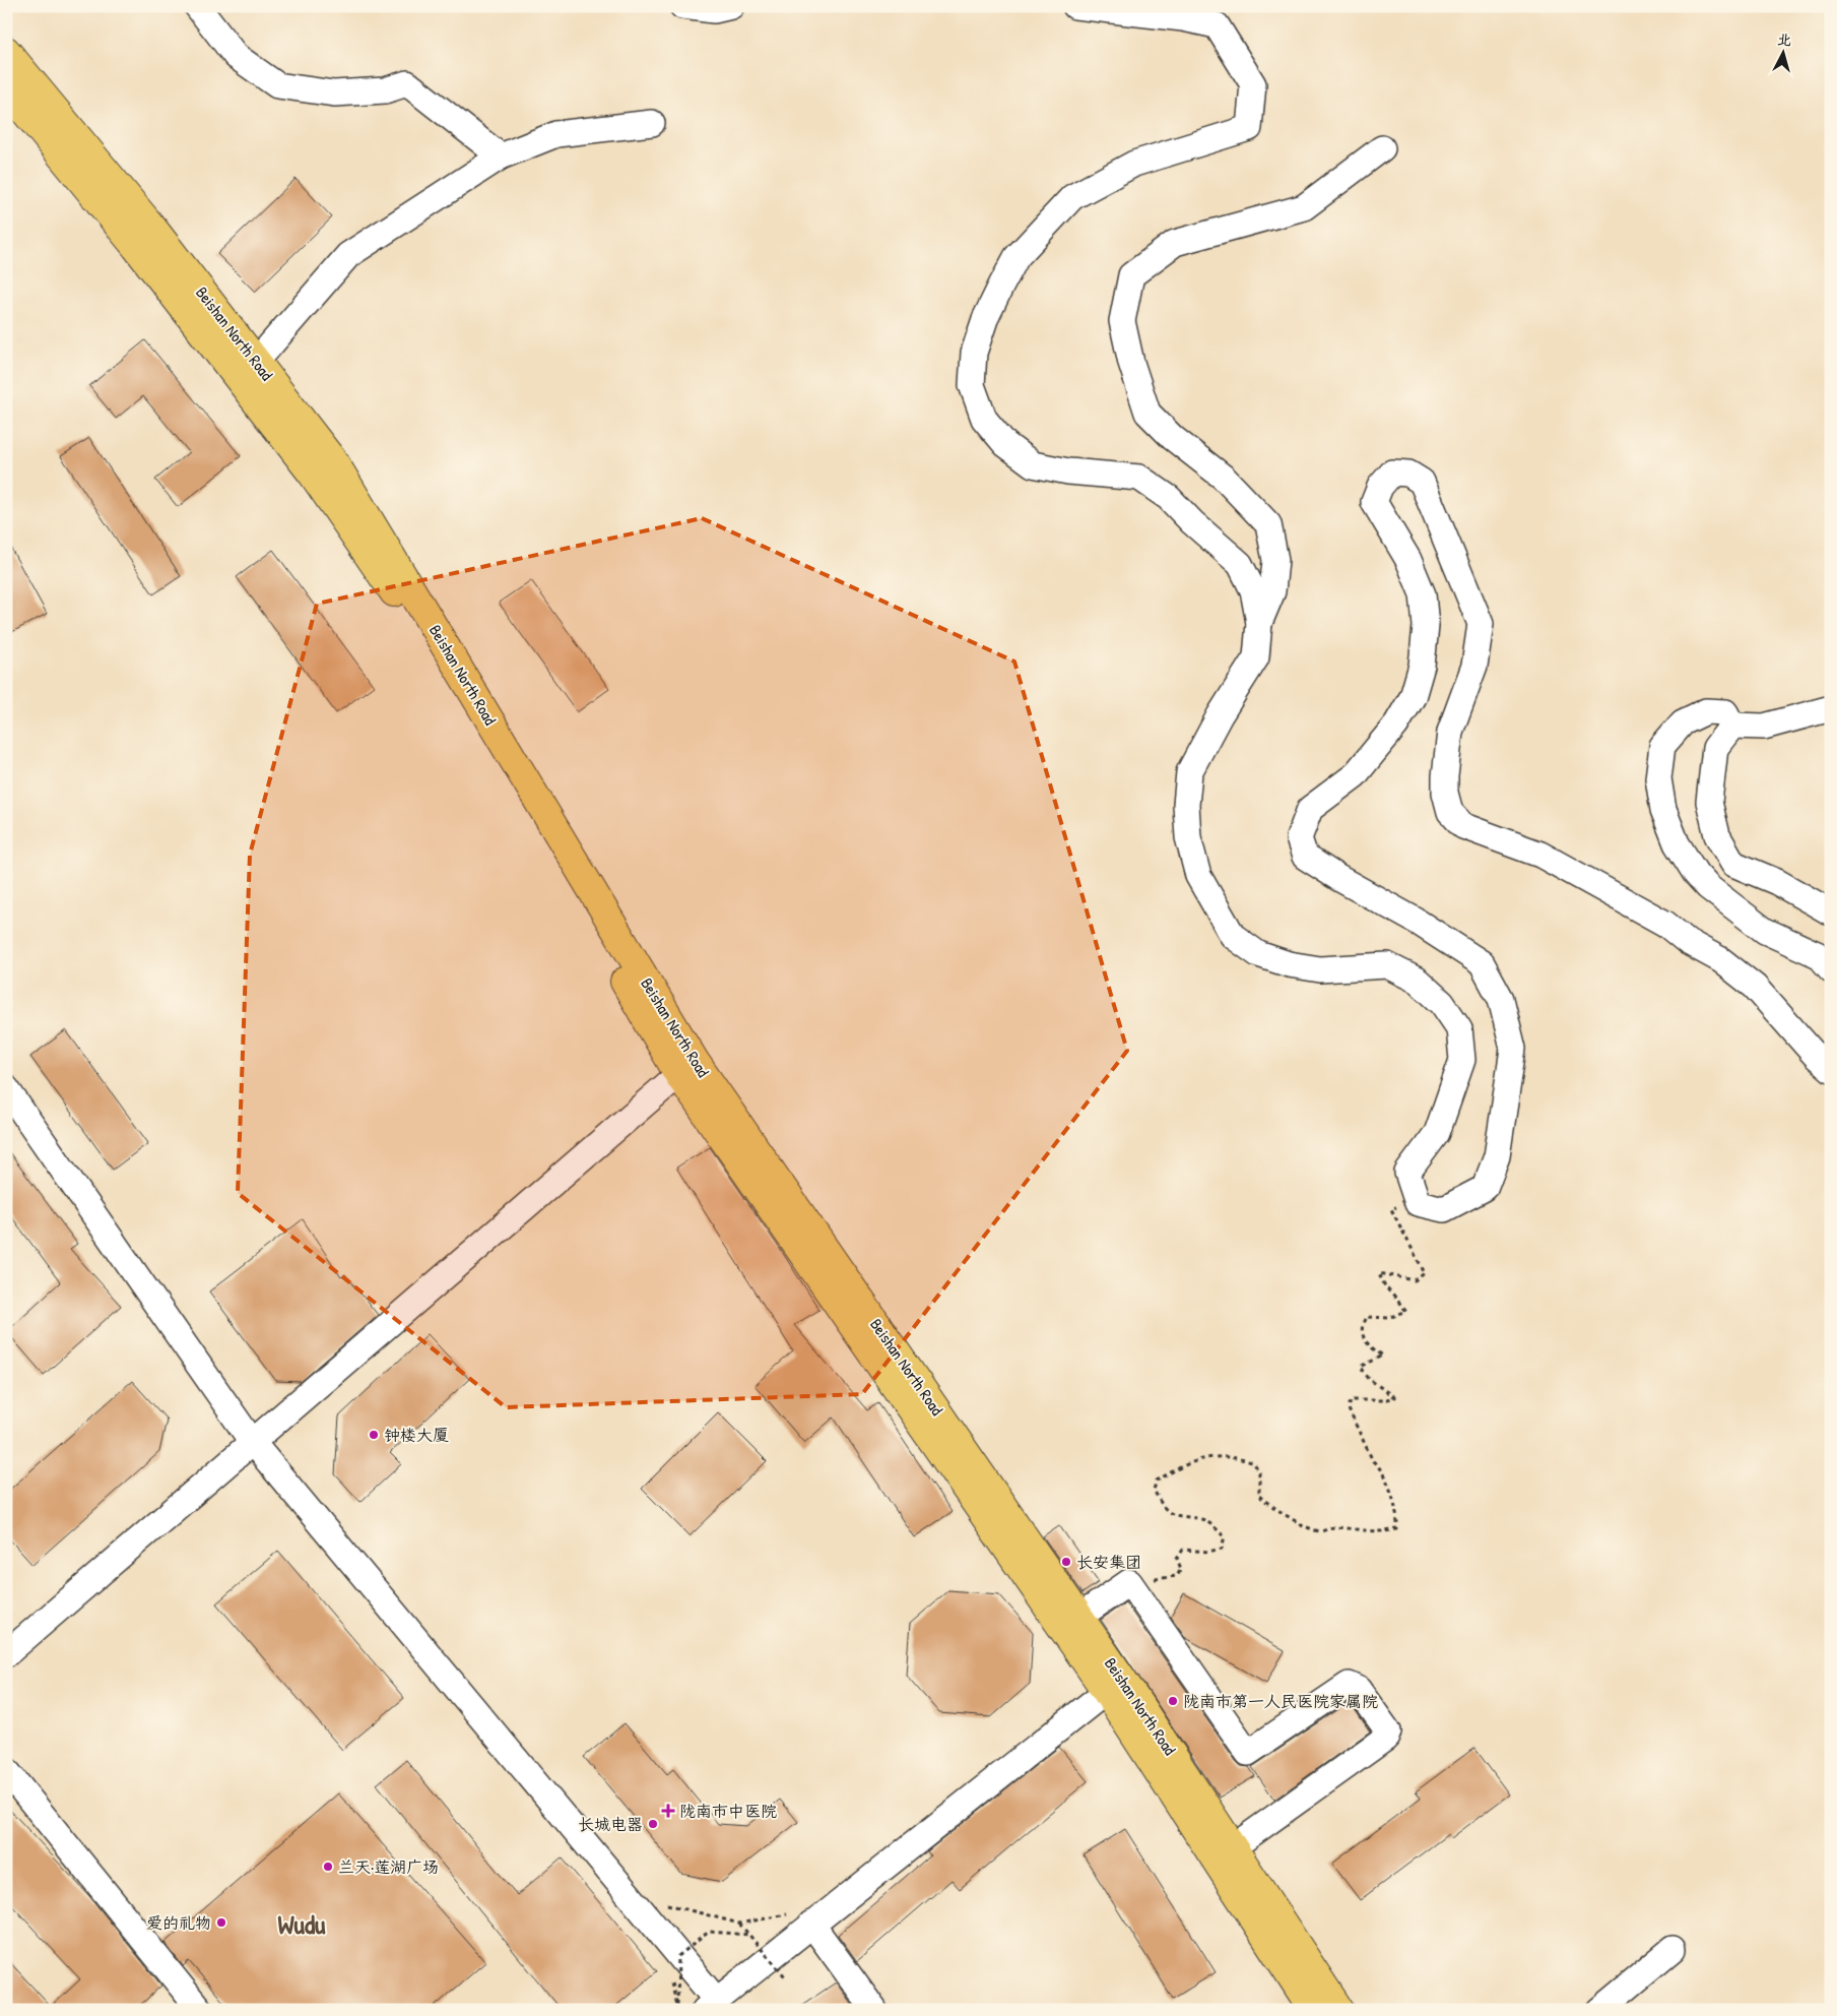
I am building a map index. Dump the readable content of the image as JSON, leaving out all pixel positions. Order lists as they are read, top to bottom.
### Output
{
  "streets": {
    "main road": ["Beishan North Road"]
  },
  "districts": ["Wudu"],
  "places": {
    "other": [
      "钟楼大厦",
      "长安集团",
      "陇南市第一人民医院家属院",
      "长城电器",
      "兰天·莲湖广场",
      "爱的礼物"
    ],
    "health": ["陇南市中医院"]
  },
  "north": "top"
}
